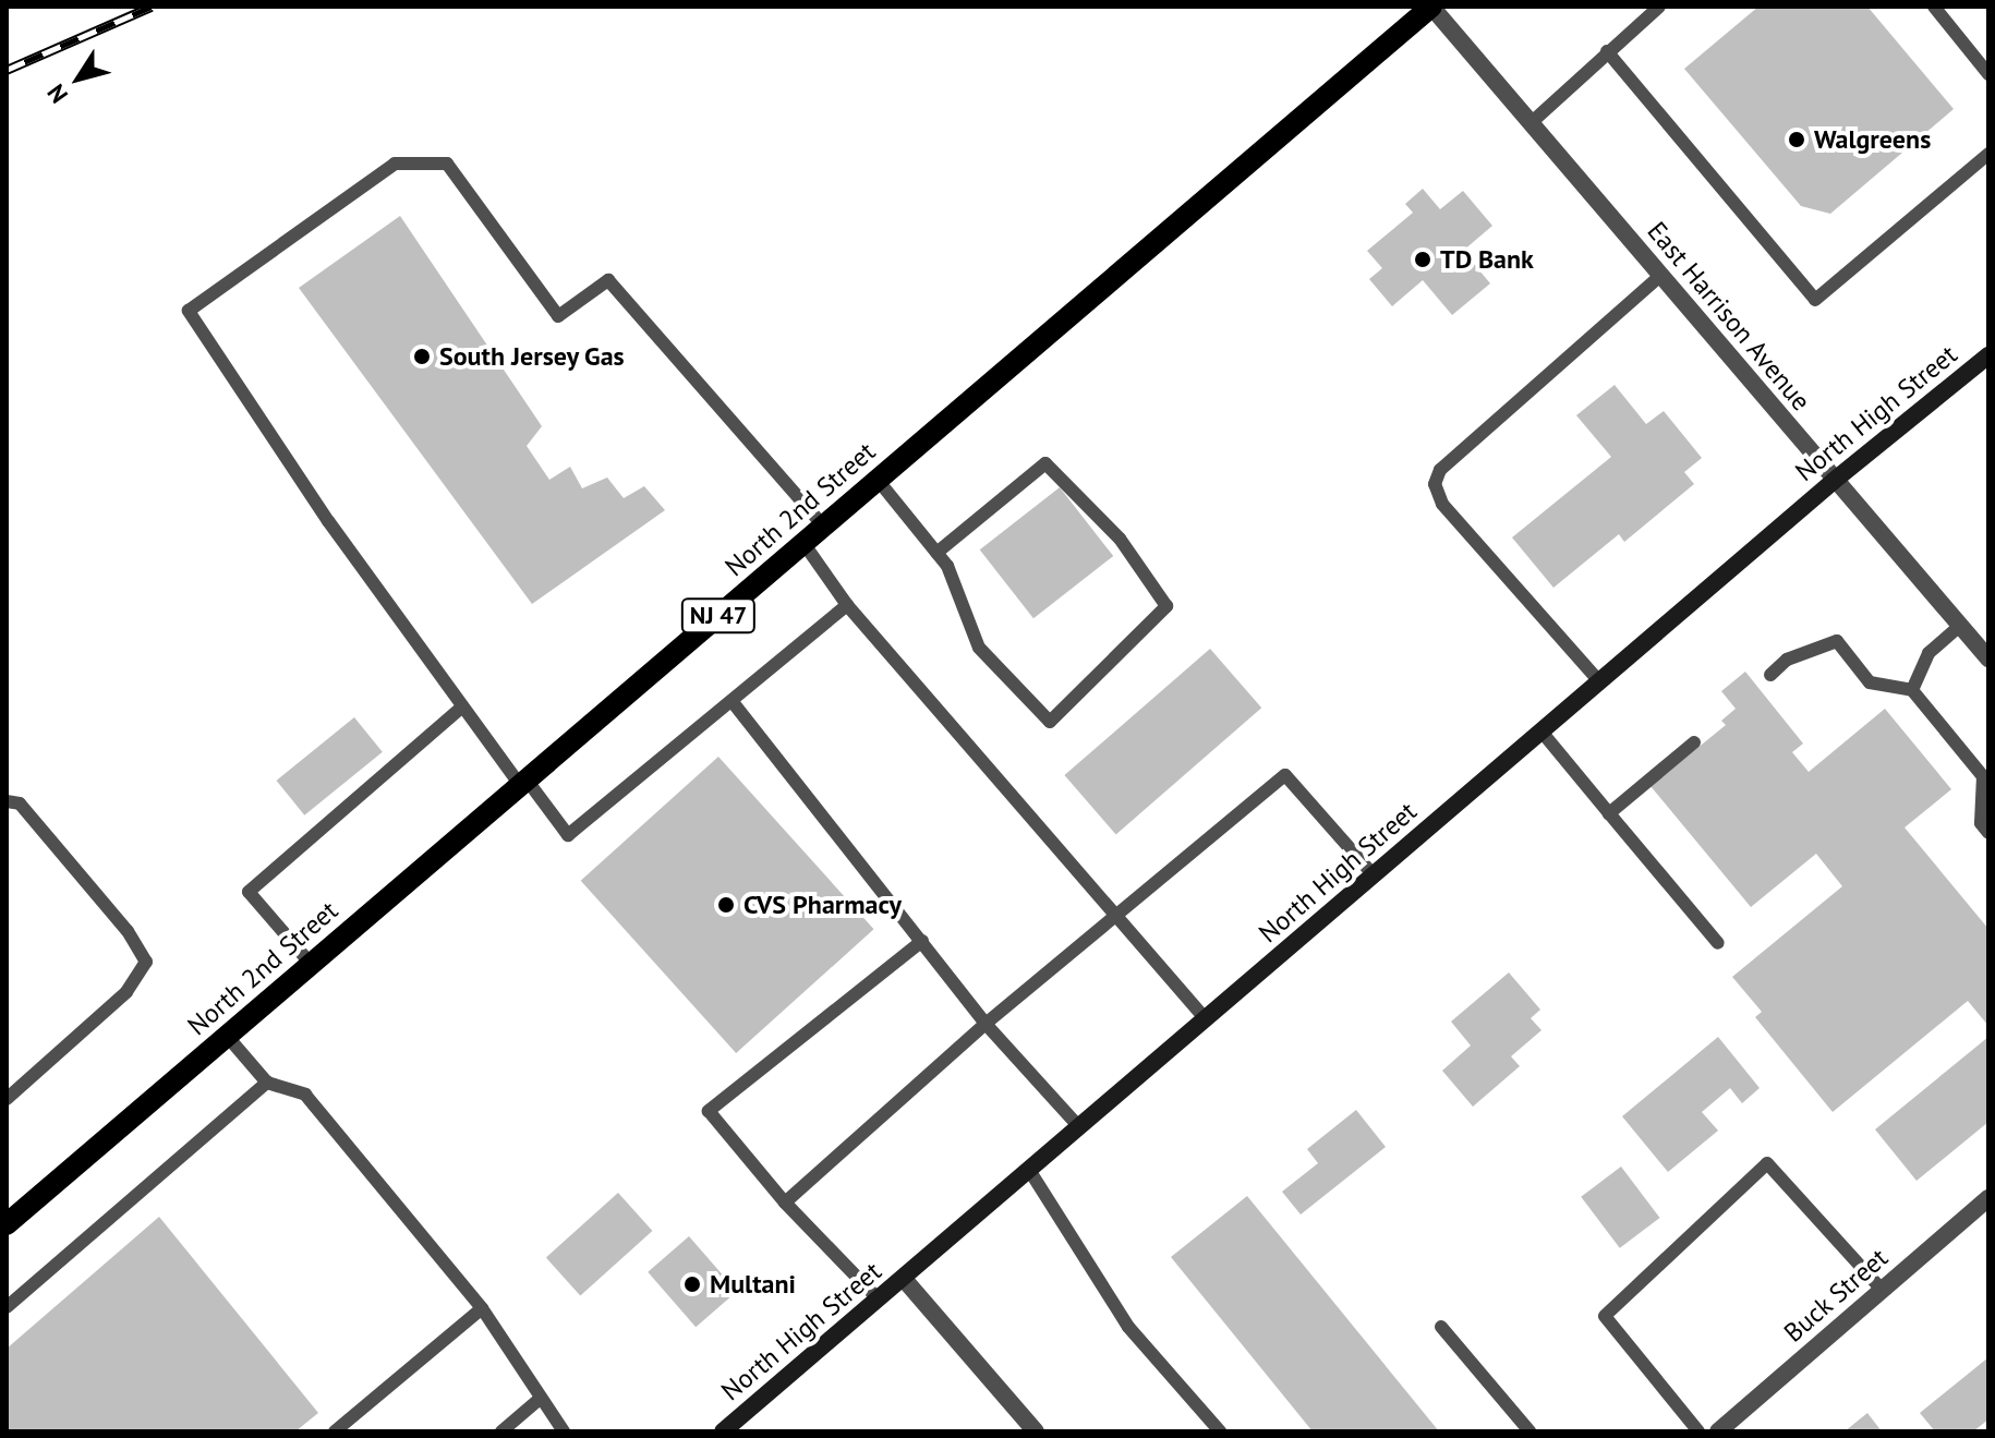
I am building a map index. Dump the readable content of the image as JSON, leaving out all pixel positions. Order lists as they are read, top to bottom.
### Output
{
  "streets": {
    "main road": ["North 2nd Street", "NJ 47"],
    "street": ["East Harrison Avenue", "North High Street", "Buck Street"]
  },
  "crossings": [
    ["East Harrison Avenue", "North High Street"],
    ["East Harrison Avenue", "North 2nd Street"]
  ],
  "places": [
    "Walgreens",
    "TD Bank",
    "South Jersey Gas",
    "CVS Pharmacy",
    "Multani"
  ],
  "north": "bottom left"
}
